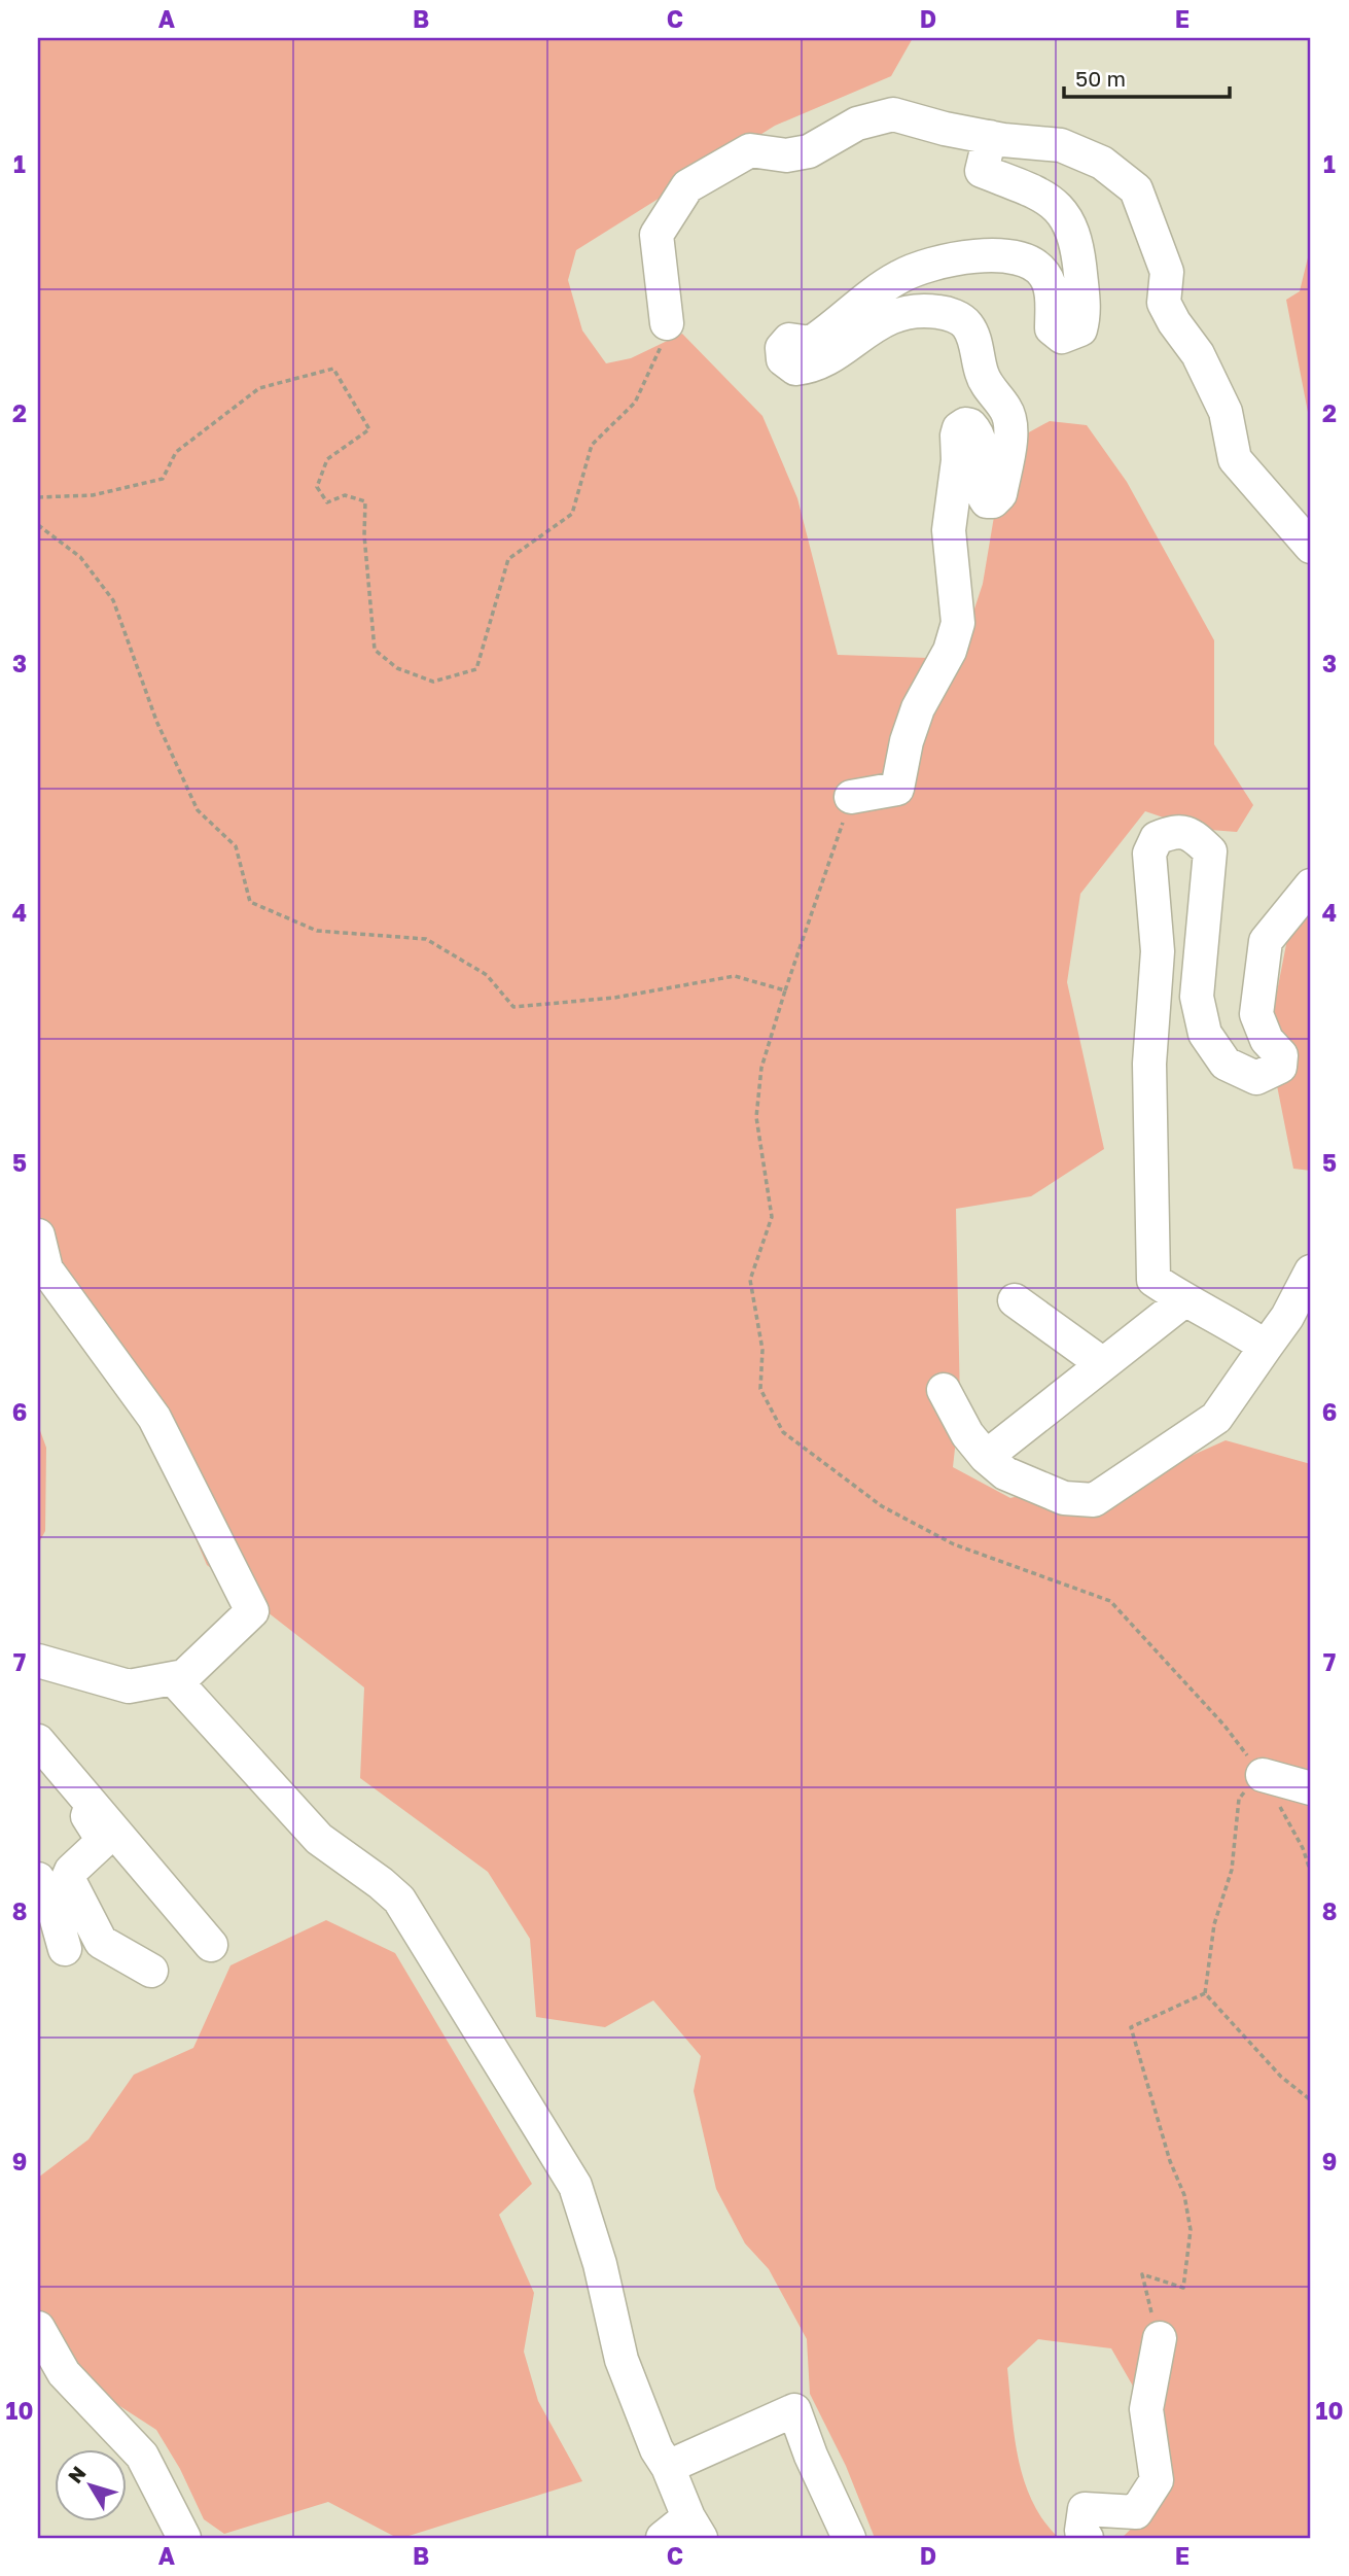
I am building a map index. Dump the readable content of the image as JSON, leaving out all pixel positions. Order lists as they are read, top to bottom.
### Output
{
  "scale_bar": "50 m",
  "north": "top left",
  "grid": {
    "columns": [
      "A",
      "B",
      "C",
      "D",
      "E"
    ],
    "rows": [
      "1",
      "2",
      "3",
      "4",
      "5",
      "6",
      "7",
      "8",
      "9",
      "10"
    ]
  }
}
